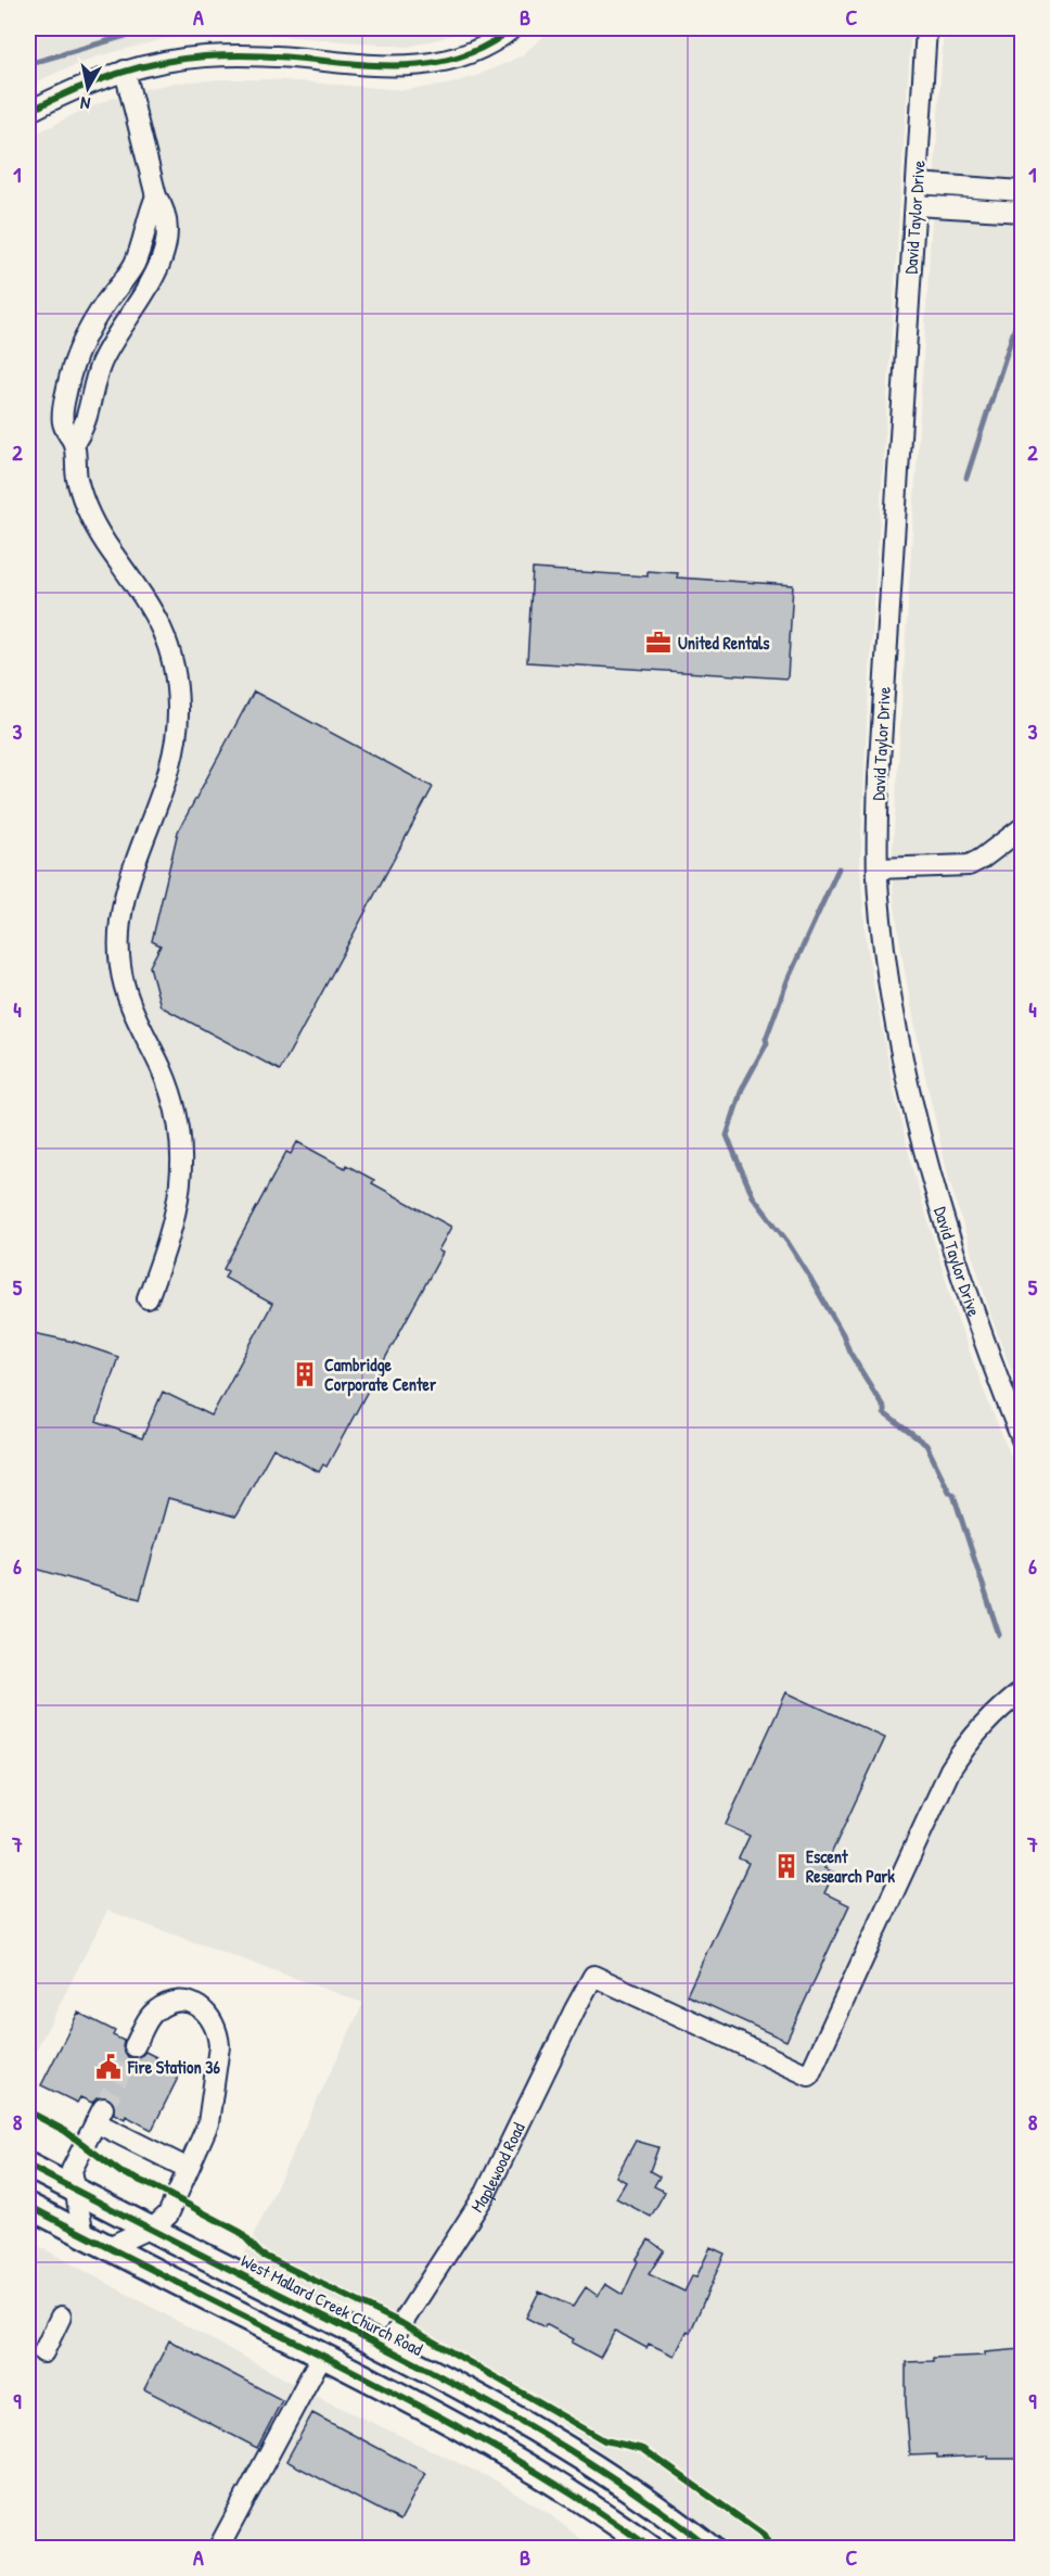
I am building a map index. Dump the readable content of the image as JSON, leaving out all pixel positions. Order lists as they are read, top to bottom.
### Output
{
  "streets": {
    "main road": ["West Mallard Creek Church Road"],
    "street": ["David Taylor Drive", "Maplewood Road"]
  },
  "crossings": [
    ["Maplewood Road", "West Mallard Creek Church Road"]
  ],
  "places": {
    "office": ["United Rentals"],
    "building": ["Cambridge Corporate Center", "Escent Research Park"],
    "public building": ["Fire Station 36"]
  },
  "north": "bottom",
  "grid": {
    "columns": ["A", "B", "C"],
    "rows": [
      "1",
      "2",
      "3",
      "4",
      "5",
      "6",
      "7",
      "8",
      "9"
    ]
  }
}
